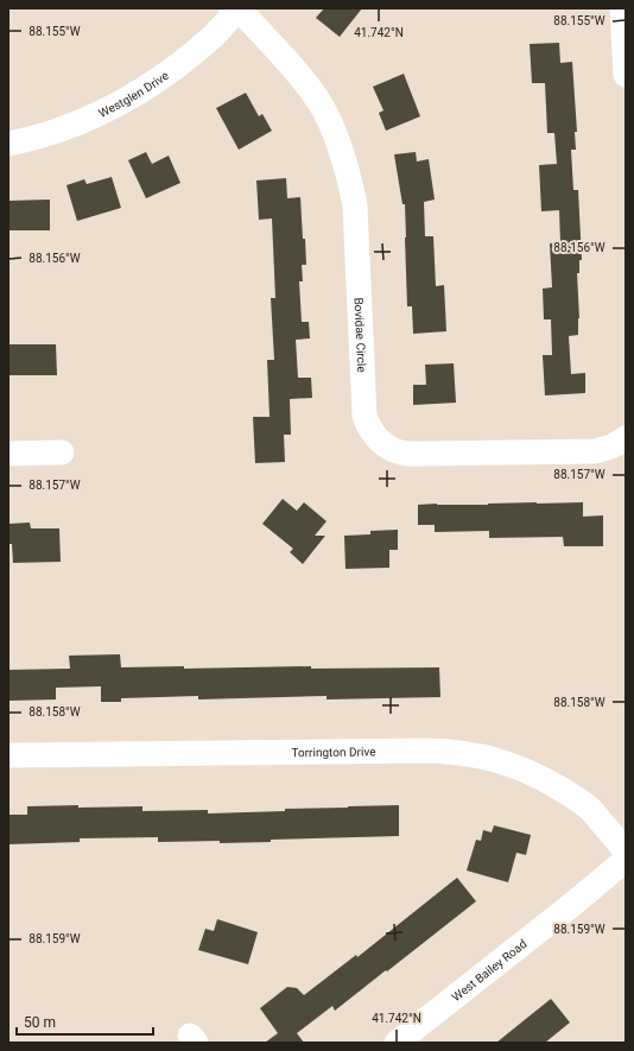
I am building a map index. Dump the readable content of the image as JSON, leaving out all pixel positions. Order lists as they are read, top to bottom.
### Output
{
  "streets": {
    "street": [
      "Westglen Drive",
      "Bovidae Circle",
      "Torrington Drive",
      "West Bailey Road"
    ]
  },
  "crossings": [
    ["Westglen Drive", "Bovidae Circle"]
  ],
  "scale_bar": "50 m",
  "coordinates": [
    "88.155°W",
    "41.742°N",
    "88.156°W",
    "88.157°W",
    "88.158°W",
    "88.159°W"
  ]
}
